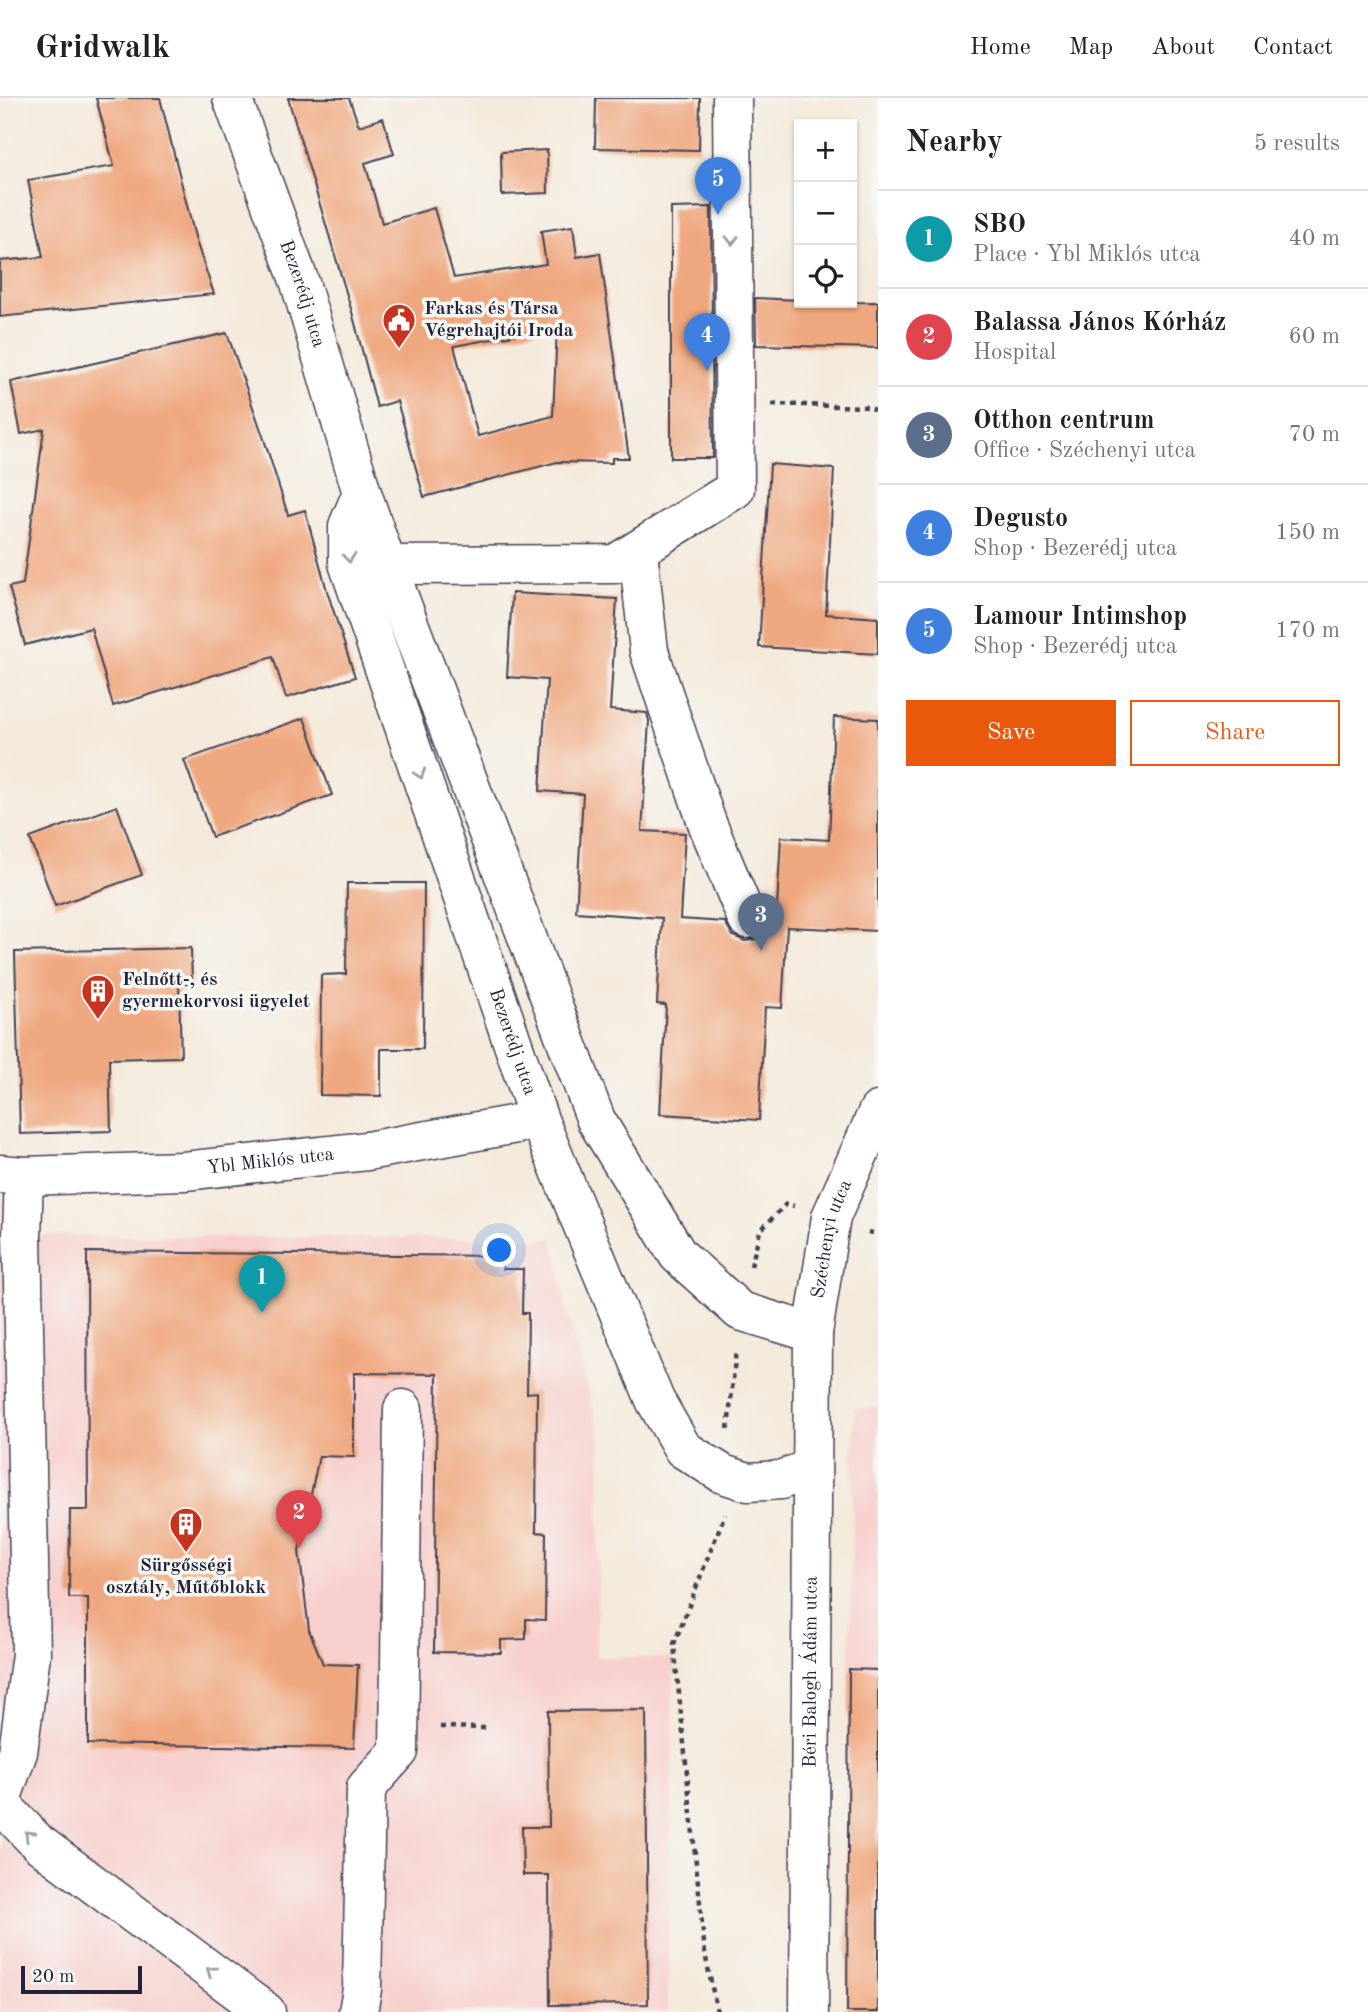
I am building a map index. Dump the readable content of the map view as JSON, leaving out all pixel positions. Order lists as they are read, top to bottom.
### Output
{
  "streets": {
    "street": [
      "Bezerédj utca",
      "Ybl Miklós utca",
      "Széchenyi utca",
      "Béri Balogh Ádám utca"
    ]
  },
  "crossings": [
    ["Bezerédj utca", "Ybl Miklós utca"],
    ["Bezerédj utca", "Széchenyi utca"],
    ["Bezerédj utca", "Béri Balogh Ádám utca"],
    ["Széchenyi utca", "Béri Balogh Ádám utca"]
  ],
  "places": {
    "public building": ["Farkas és Társa Végrehajtói Iroda"],
    "building": ["Felnőtt-, és gyermekorvosi ügyelet", "Sürgősségi osztály, Műtőblokk"]
  },
  "scale_bar": "20 m",
  "page": {
    "header": "Gridwalk",
    "nav": [
      "Home",
      "Map",
      "About",
      "Contact"
    ],
    "heading": ["Nearby", "5 results"],
    "map_buttons": ["+", "−"],
    "pins": [
      "5",
      "4",
      "3",
      "1",
      "2"
    ],
    "list": [
      {
        "mark": "1",
        "name": "SBO",
        "note": "Place · Ybl Miklós utca",
        "value": "40 m"
      },
      {
        "mark": "2",
        "name": "Balassa János Kórház",
        "note": "Hospital",
        "value": "60 m"
      },
      {
        "mark": "3",
        "name": "Otthon centrum",
        "note": "Office · Széchenyi utca",
        "value": "70 m"
      },
      {
        "mark": "4",
        "name": "Degusto",
        "note": "Shop · Bezerédj utca",
        "value": "150 m"
      },
      {
        "mark": "5",
        "name": "Lamour Intimshop",
        "note": "Shop · Bezerédj utca",
        "value": "170 m"
      }
    ],
    "buttons": ["Save", "Share"],
    "scale": "20 m"
  }
}
